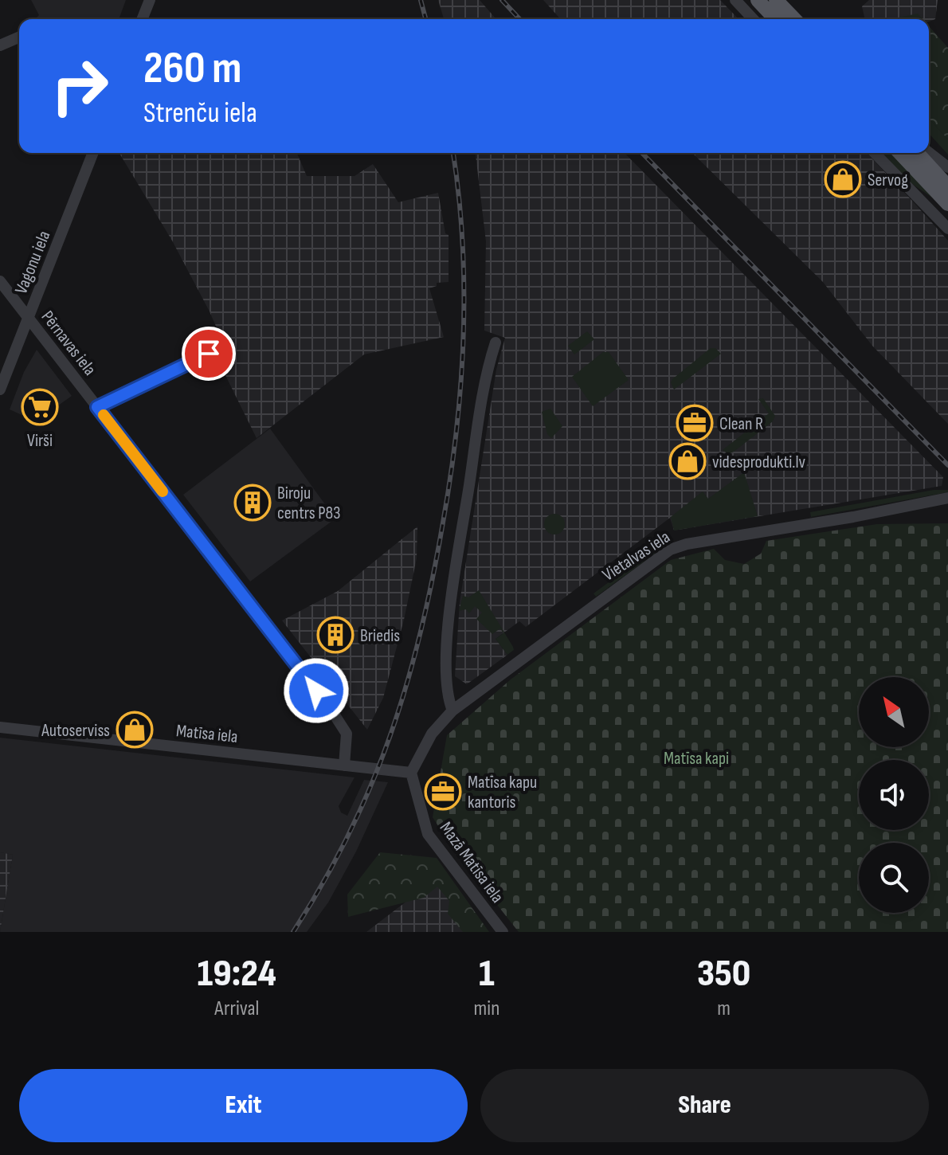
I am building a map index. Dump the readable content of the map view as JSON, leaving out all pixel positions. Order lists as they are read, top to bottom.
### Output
{
  "streets": {
    "street": [
      "Vagonu iela",
      "Pērnavas iela",
      "Vietalvas iela",
      "Matīsa iela",
      "Mazā Matīsa iela"
    ]
  },
  "crossings": [
    ["Vagonu iela", "Pērnavas iela"],
    ["Pērnavas iela", "Matīsa iela"],
    ["Vietalvas iela", "Matīsa iela"],
    ["Vietalvas iela", "Mazā Matīsa iela"],
    ["Matīsa iela", "Mazā Matīsa iela"]
  ],
  "parks": ["Matīsa kapi"],
  "places": {
    "shop": ["Servog", "videsprodukti.lv", "Autoserviss"],
    "supermarket": ["Virši"],
    "office": ["Clean R", "Matīsa kapu kantoris"],
    "building": ["Biroju centrs P83", "Briedis"]
  },
  "north": "top left",
  "page": {
    "turn": ["260 m", "Strenču iela"],
    "eta": [
      "19:24",
      "Arrival",
      "1",
      "min",
      "350",
      "m"
    ],
    "buttons": ["Exit", "Share"]
  }
}
